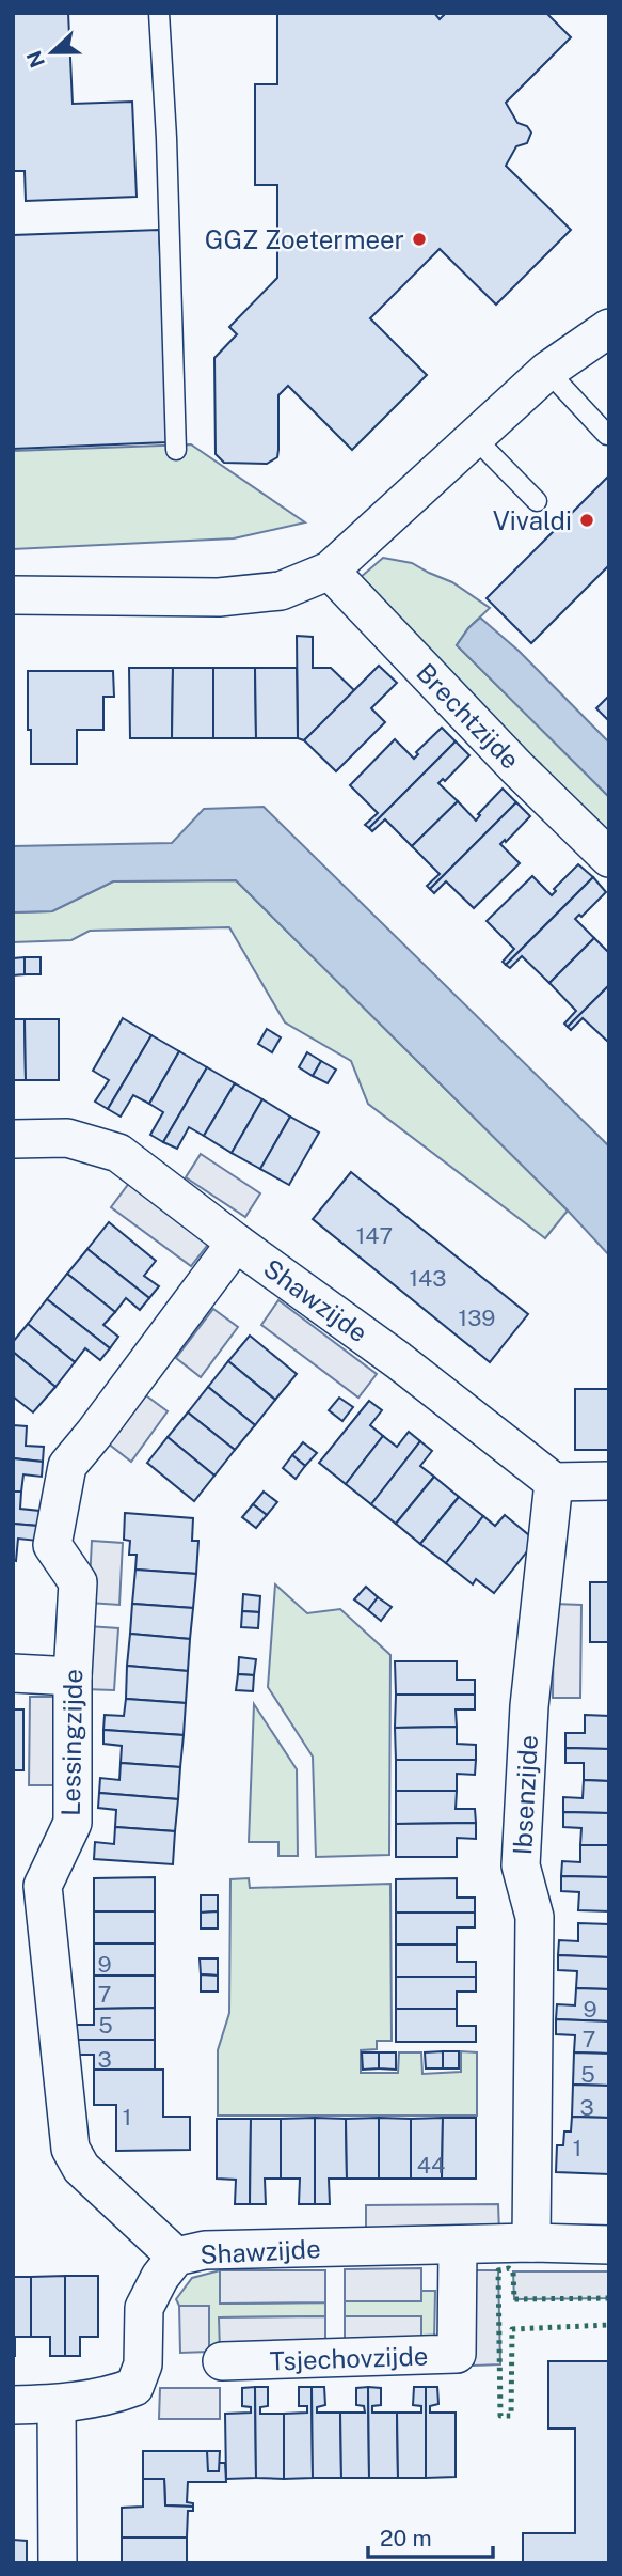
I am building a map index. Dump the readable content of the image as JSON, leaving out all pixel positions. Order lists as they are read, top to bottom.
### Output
{
  "streets": {
    "street": [
      "Brechtzijde",
      "Shawzijde",
      "Lessingzijde",
      "Ibsenzijde",
      "Tsjechovzijde"
    ]
  },
  "crossings": [
    ["Shawzijde", "Lessingzijde"],
    ["Shawzijde", "Ibsenzijde"],
    ["Shawzijde", "Tsjechovzijde"]
  ],
  "places": ["GGZ Zoetermeer", "Vivaldi"],
  "house_numbers": [
    "147",
    "143",
    "139",
    "9",
    "7",
    "9",
    "5",
    "7",
    "3",
    "5",
    "3",
    "1",
    "1",
    "44"
  ],
  "scale_bar": "20 m",
  "north": "left"
}
